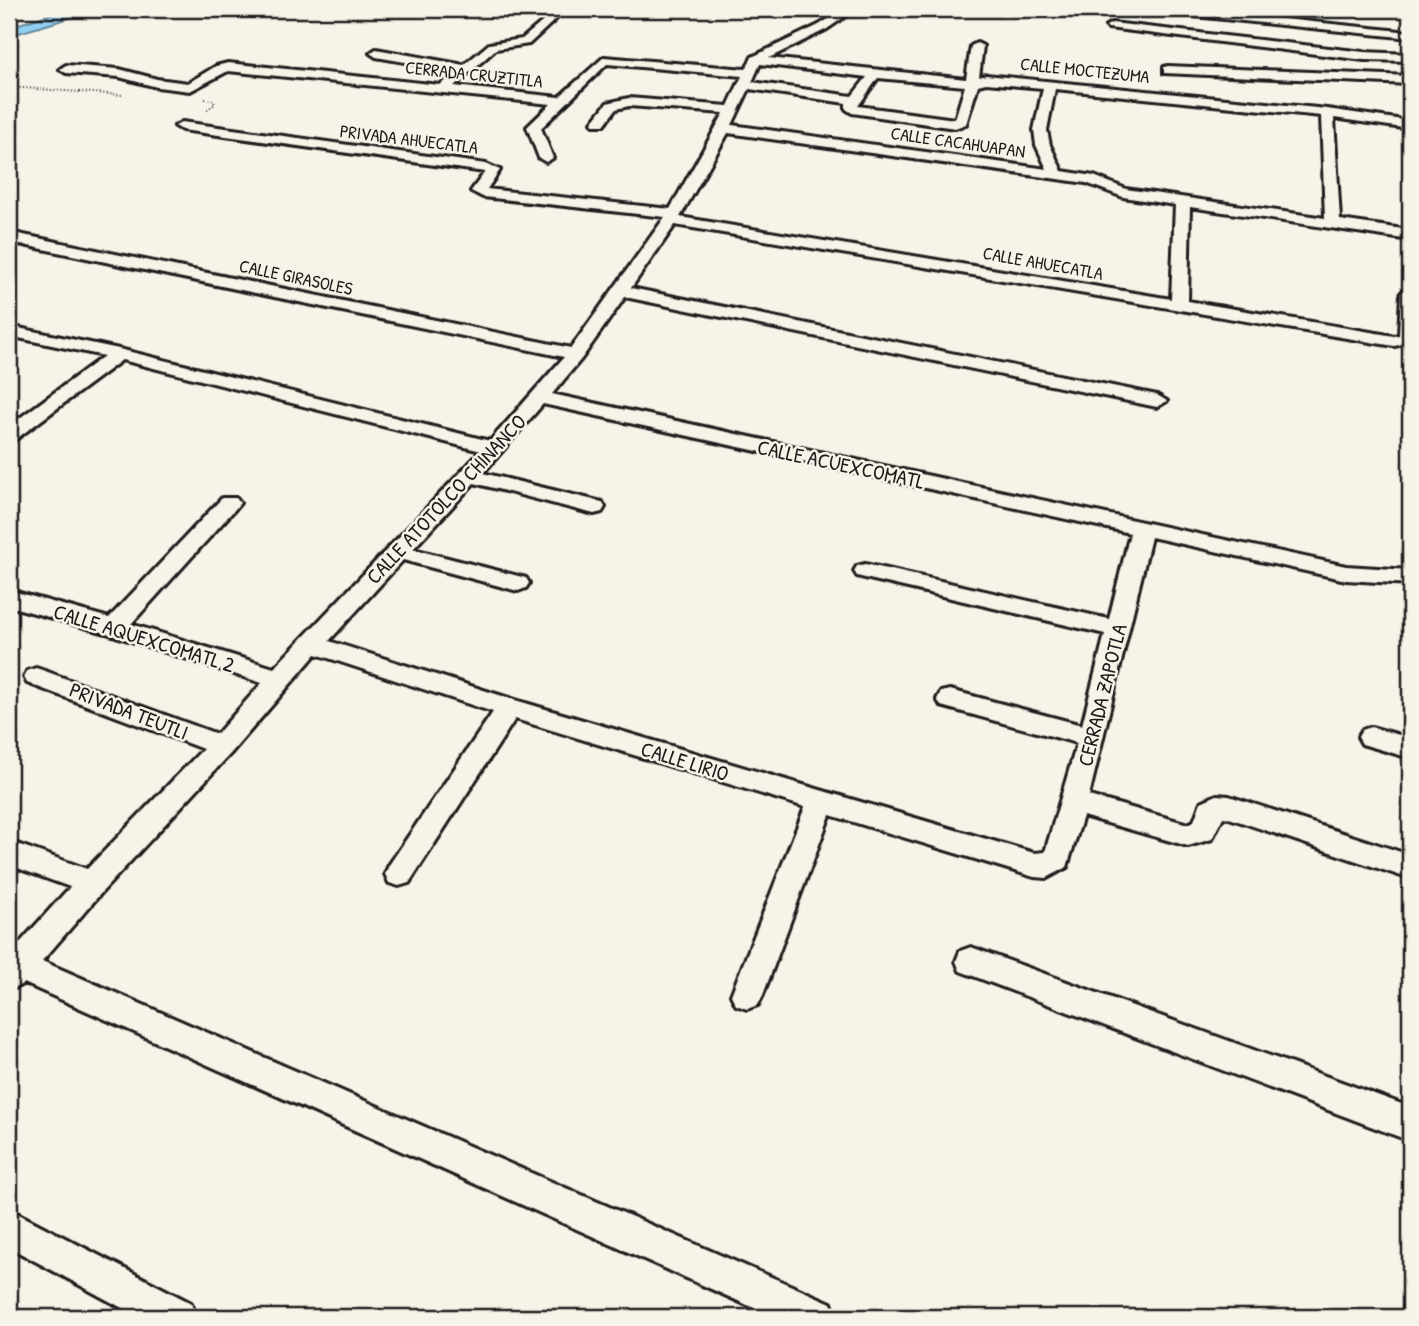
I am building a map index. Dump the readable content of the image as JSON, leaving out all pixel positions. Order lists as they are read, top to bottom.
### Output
{
  "streets": {
    "street": [
      "CALLE MOCTEZUMA",
      "CERRADA CRUZTITLA",
      "PRIVADA AHUECATLA",
      "CALLE CACAHUAPAN",
      "CALLE AHUECATLA",
      "CALLE GIRASOLES",
      "CALLE ACUEXCOMATL",
      "CALLE ATOTOLCO CHINANCO",
      "CALLE AQUEXCOMATL 2",
      "CERRADA ZAPOTLA",
      "PRIVADA TEUTLI",
      "CALLE LIRIO"
    ]
  },
  "crossings": [
    ["CALLE MOCTEZUMA", "CERRADA CRUZTITLA"],
    ["CALLE MOCTEZUMA", "CALLE ATOTOLCO CHINANCO"],
    ["CERRADA CRUZTITLA", "CALLE ATOTOLCO CHINANCO"],
    ["PRIVADA AHUECATLA", "CALLE AHUECATLA"],
    ["PRIVADA AHUECATLA", "CALLE ATOTOLCO CHINANCO"],
    ["CALLE CACAHUAPAN", "CALLE ATOTOLCO CHINANCO"],
    ["CALLE AHUECATLA", "CALLE ATOTOLCO CHINANCO"],
    ["CALLE GIRASOLES", "CALLE ATOTOLCO CHINANCO"],
    ["CALLE ACUEXCOMATL", "CALLE ATOTOLCO CHINANCO"],
    ["CALLE ACUEXCOMATL", "CERRADA ZAPOTLA"],
    ["CALLE ATOTOLCO CHINANCO", "CALLE AQUEXCOMATL 2"],
    ["CALLE ATOTOLCO CHINANCO", "PRIVADA TEUTLI"],
    ["CALLE ATOTOLCO CHINANCO", "CALLE LIRIO"],
    ["CERRADA ZAPOTLA", "CALLE LIRIO"]
  ]
}
